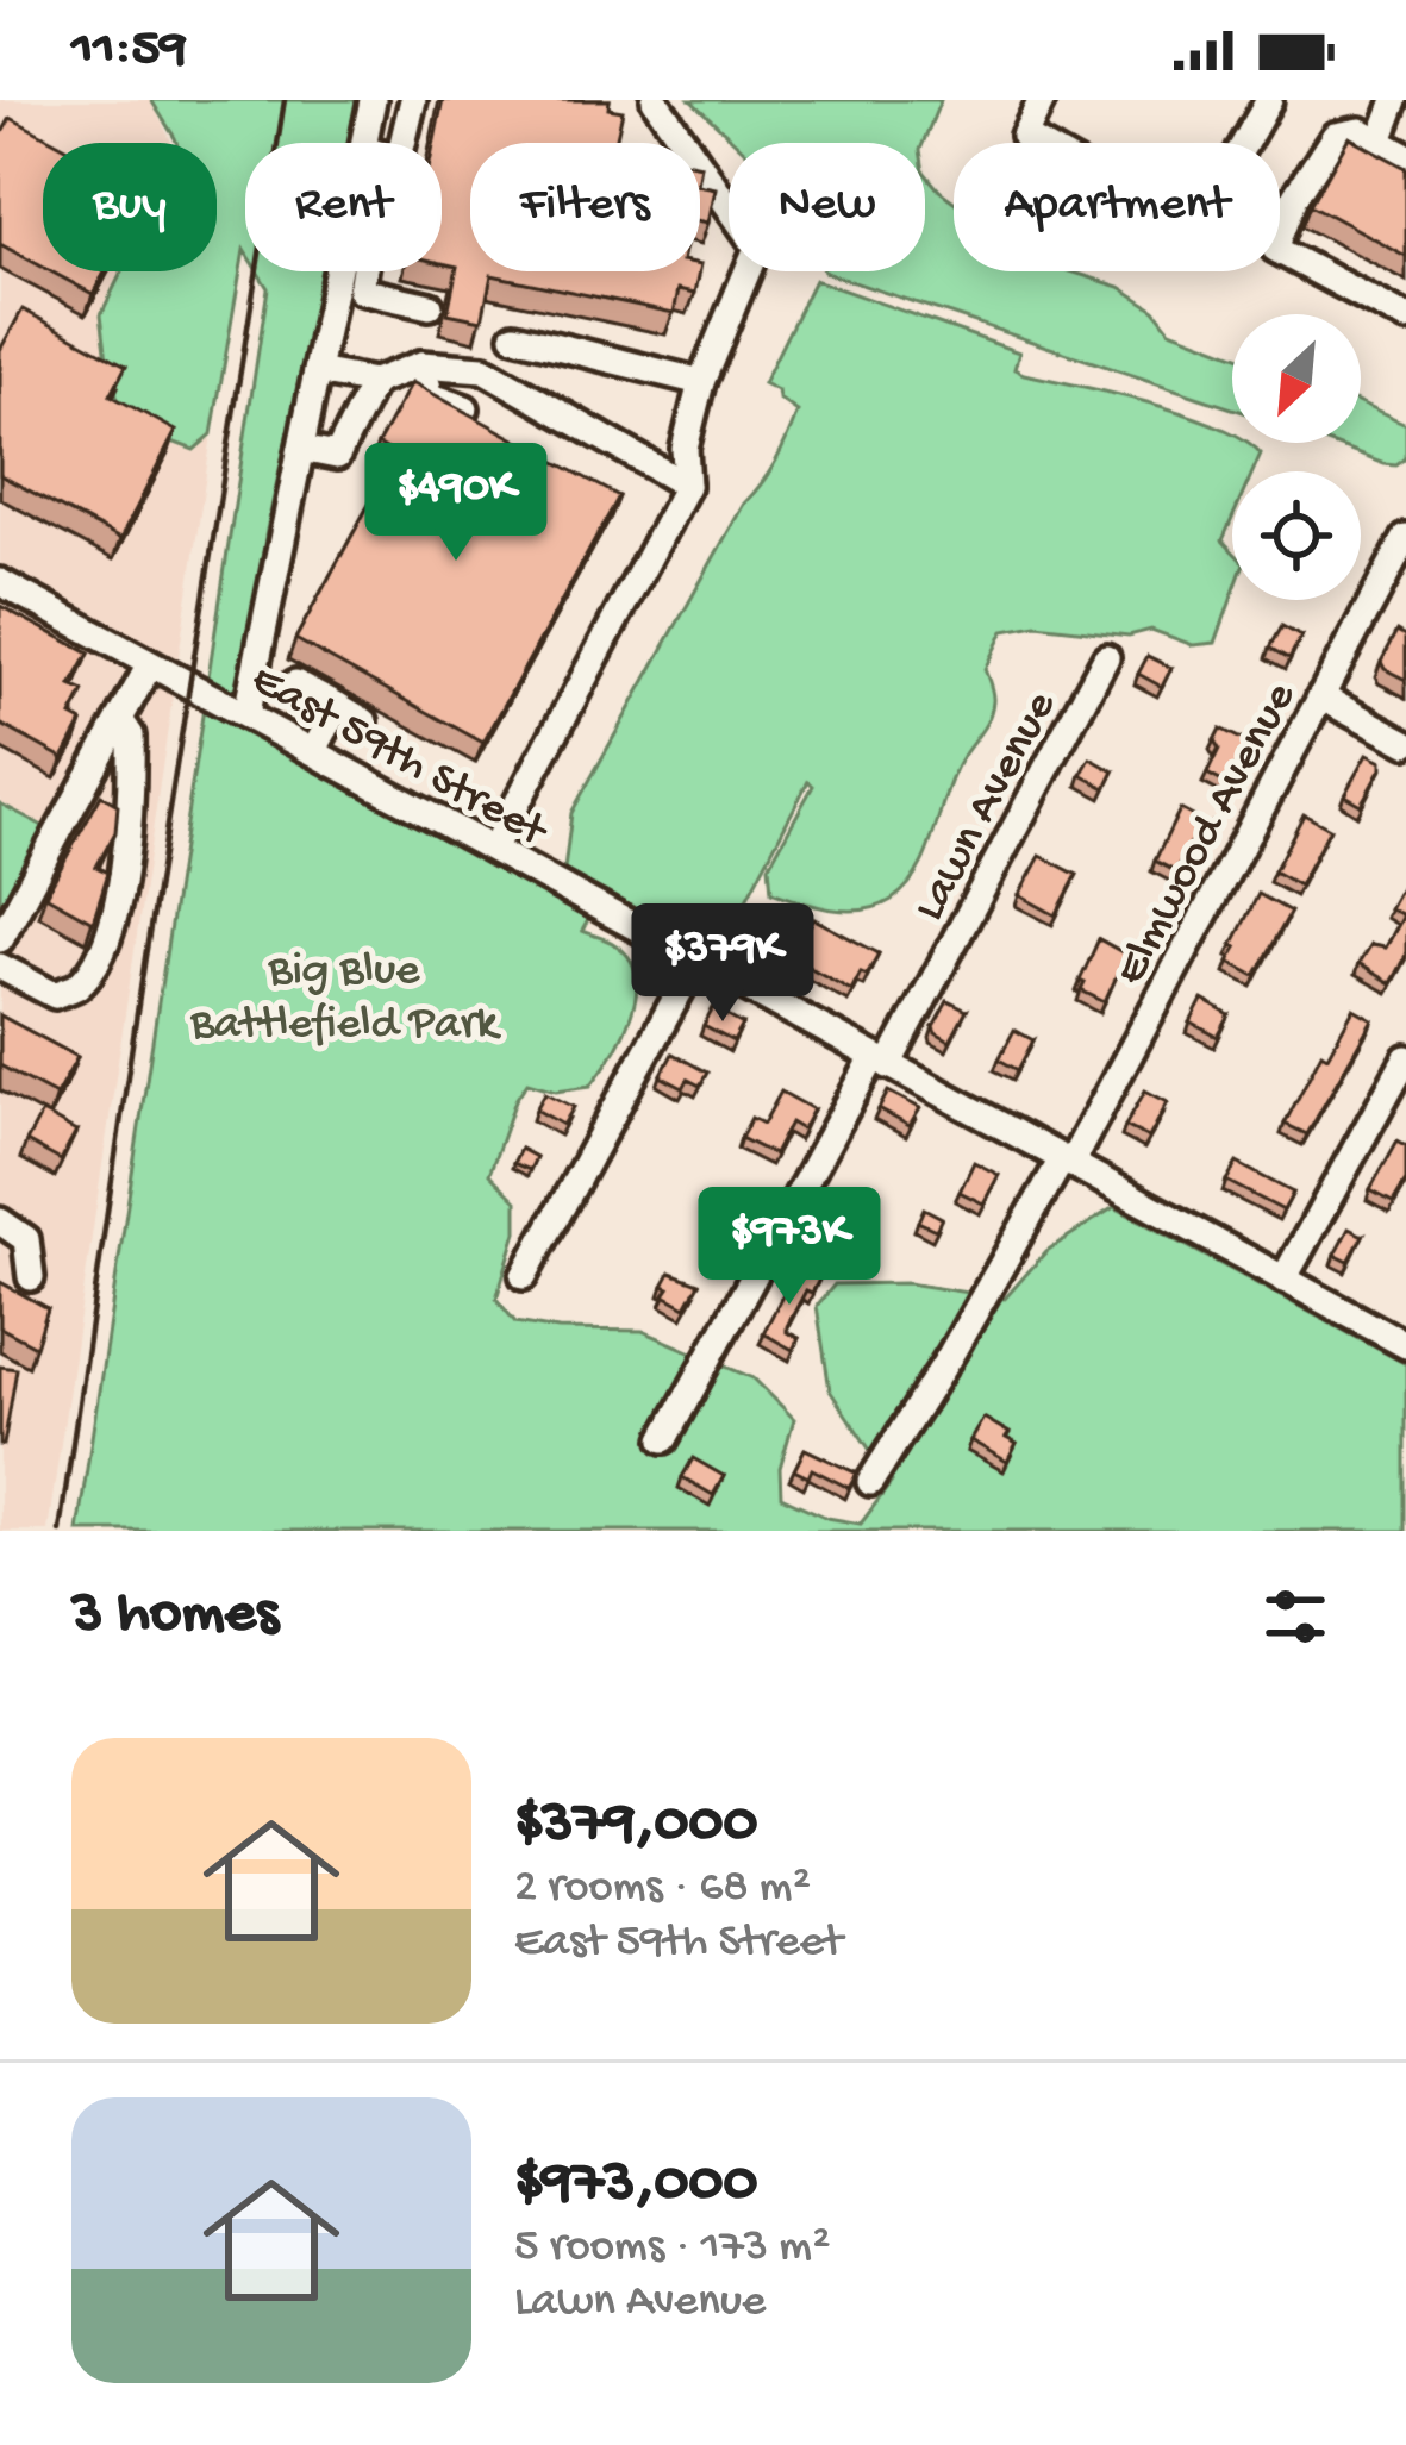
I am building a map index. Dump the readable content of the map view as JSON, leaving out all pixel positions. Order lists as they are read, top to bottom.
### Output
{
  "streets": {
    "street": ["East 59th Street", "Lawn Avenue", "Elmwood Avenue"]
  },
  "crossings": [
    ["East 59th Street", "Lawn Avenue"],
    ["East 59th Street", "Elmwood Avenue"]
  ],
  "parks": ["Big Blue Battlefield Park"],
  "north": "bottom left",
  "page": {
    "status": "11:59",
    "chip": [
      "Buy",
      "Rent",
      "Filters",
      "New",
      "Apartment"
    ],
    "price": ["$490K", "$379K", "$973K"],
    "heading": "3 homes",
    "list": [
      {
        "name": "$379,000",
        "note": "2 rooms · 68 m² · East 59th Street"
      },
      {
        "name": "$973,000",
        "note": "5 rooms · 173 m² · Lawn Avenue"
      }
    ]
  }
}
